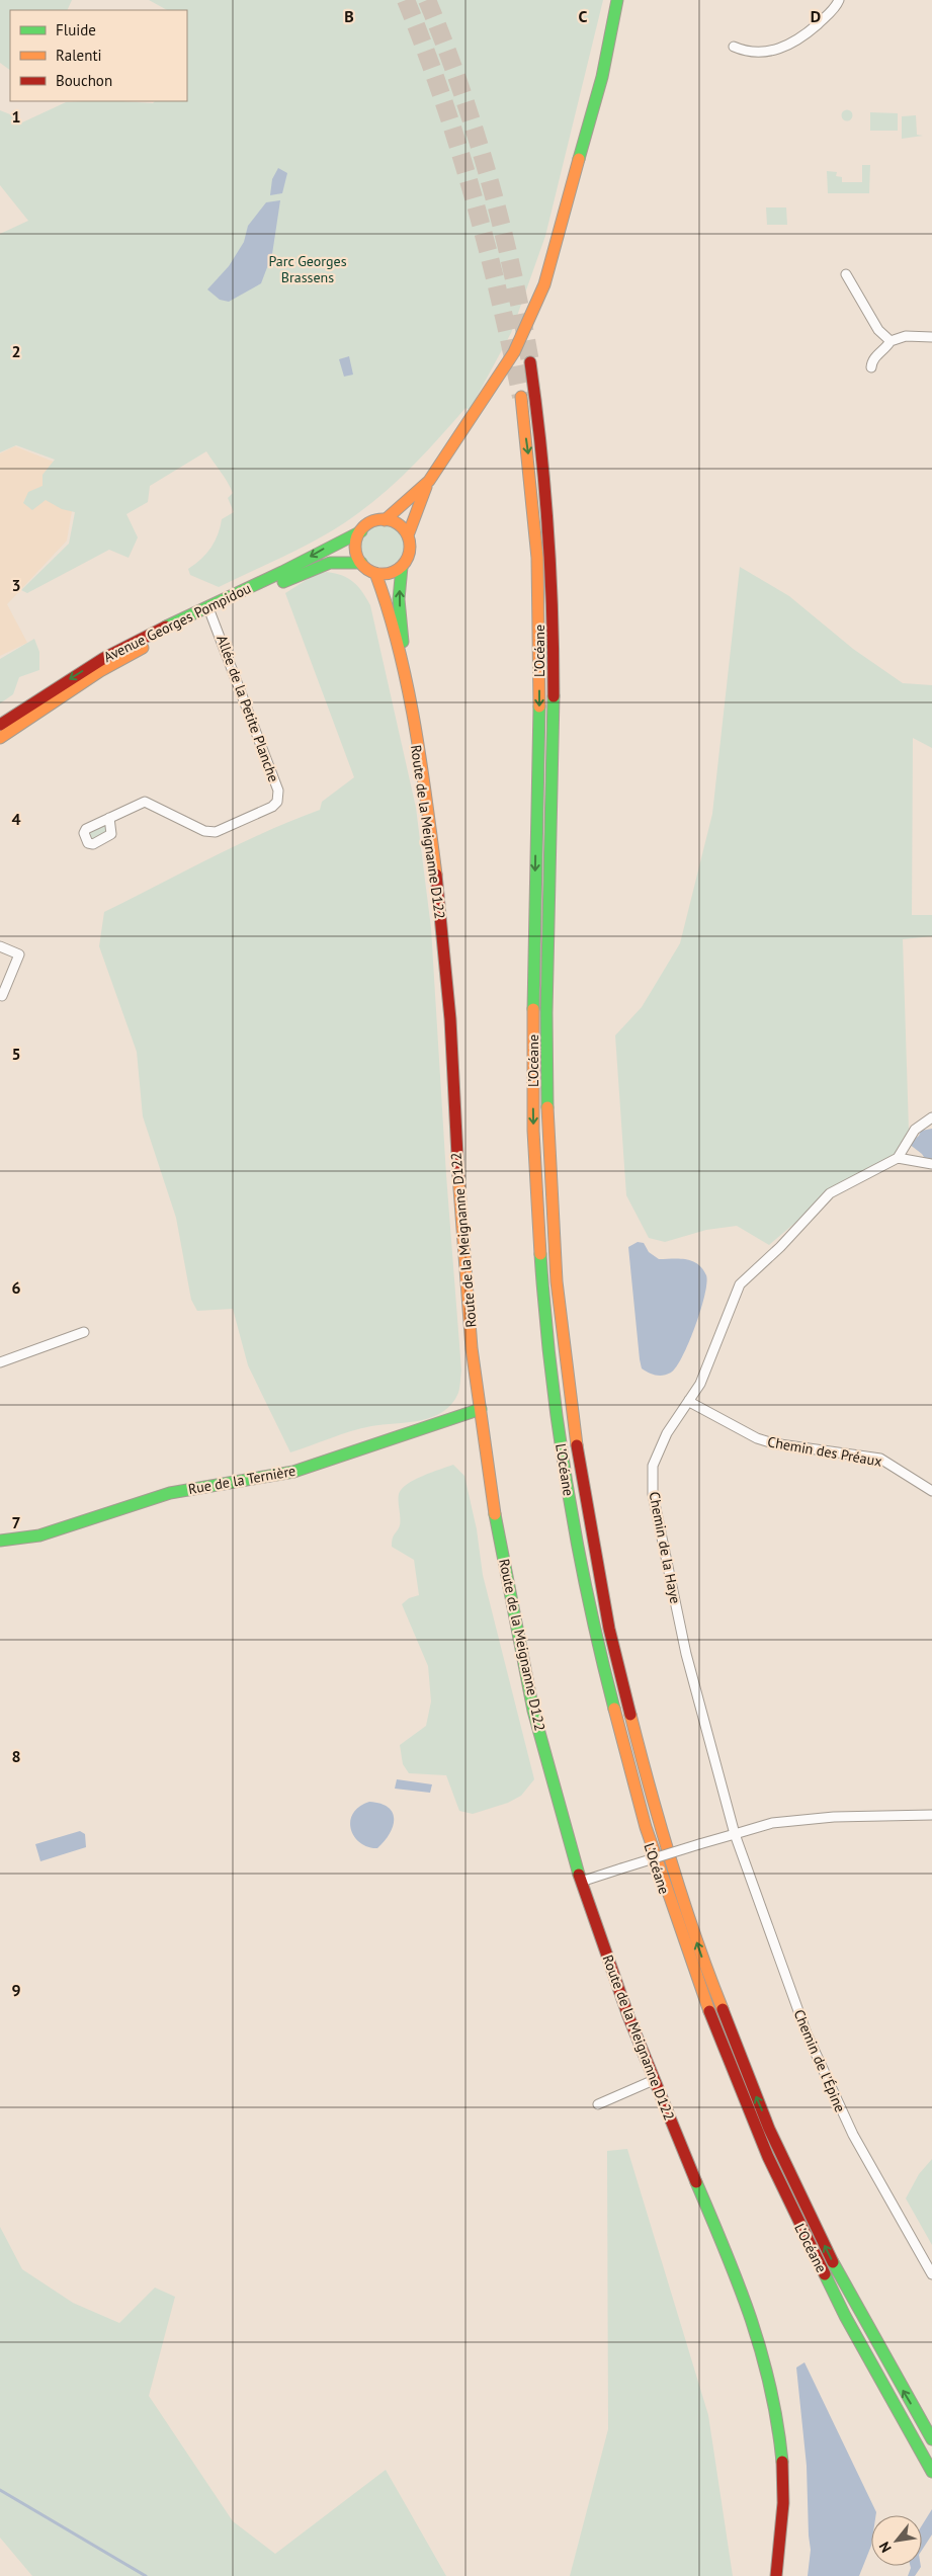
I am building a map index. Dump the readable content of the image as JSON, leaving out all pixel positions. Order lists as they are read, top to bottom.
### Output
{
  "streets": {
    "main road": [
      "Avenue Georges Pompidou",
      "L’Océane",
      "Route de la Meignanne D122",
      "Rue de la Ternière"
    ],
    "street": [
      "Allée de la Petite Planche",
      "Chemin des Préaux",
      "Chemin de la Haye",
      "Chemin de l'Épine"
    ]
  },
  "crossings": [
    ["Avenue Georges Pompidou", "Allée de la Petite Planche"],
    ["Route de la Meignanne D122", "Rue de la Ternière"],
    ["Chemin des Préaux", "Chemin de la Haye"],
    ["Chemin de la Haye", "Chemin de l'Épine"]
  ],
  "parks": ["Parc Georges Brassens"],
  "legend": ["Fluide", "Ralenti", "Bouchon"],
  "north": "bottom left",
  "grid": {
    "columns": ["B", "C", "D"],
    "rows": [
      "1",
      "2",
      "3",
      "4",
      "5",
      "6",
      "7",
      "8",
      "9"
    ]
  }
}
